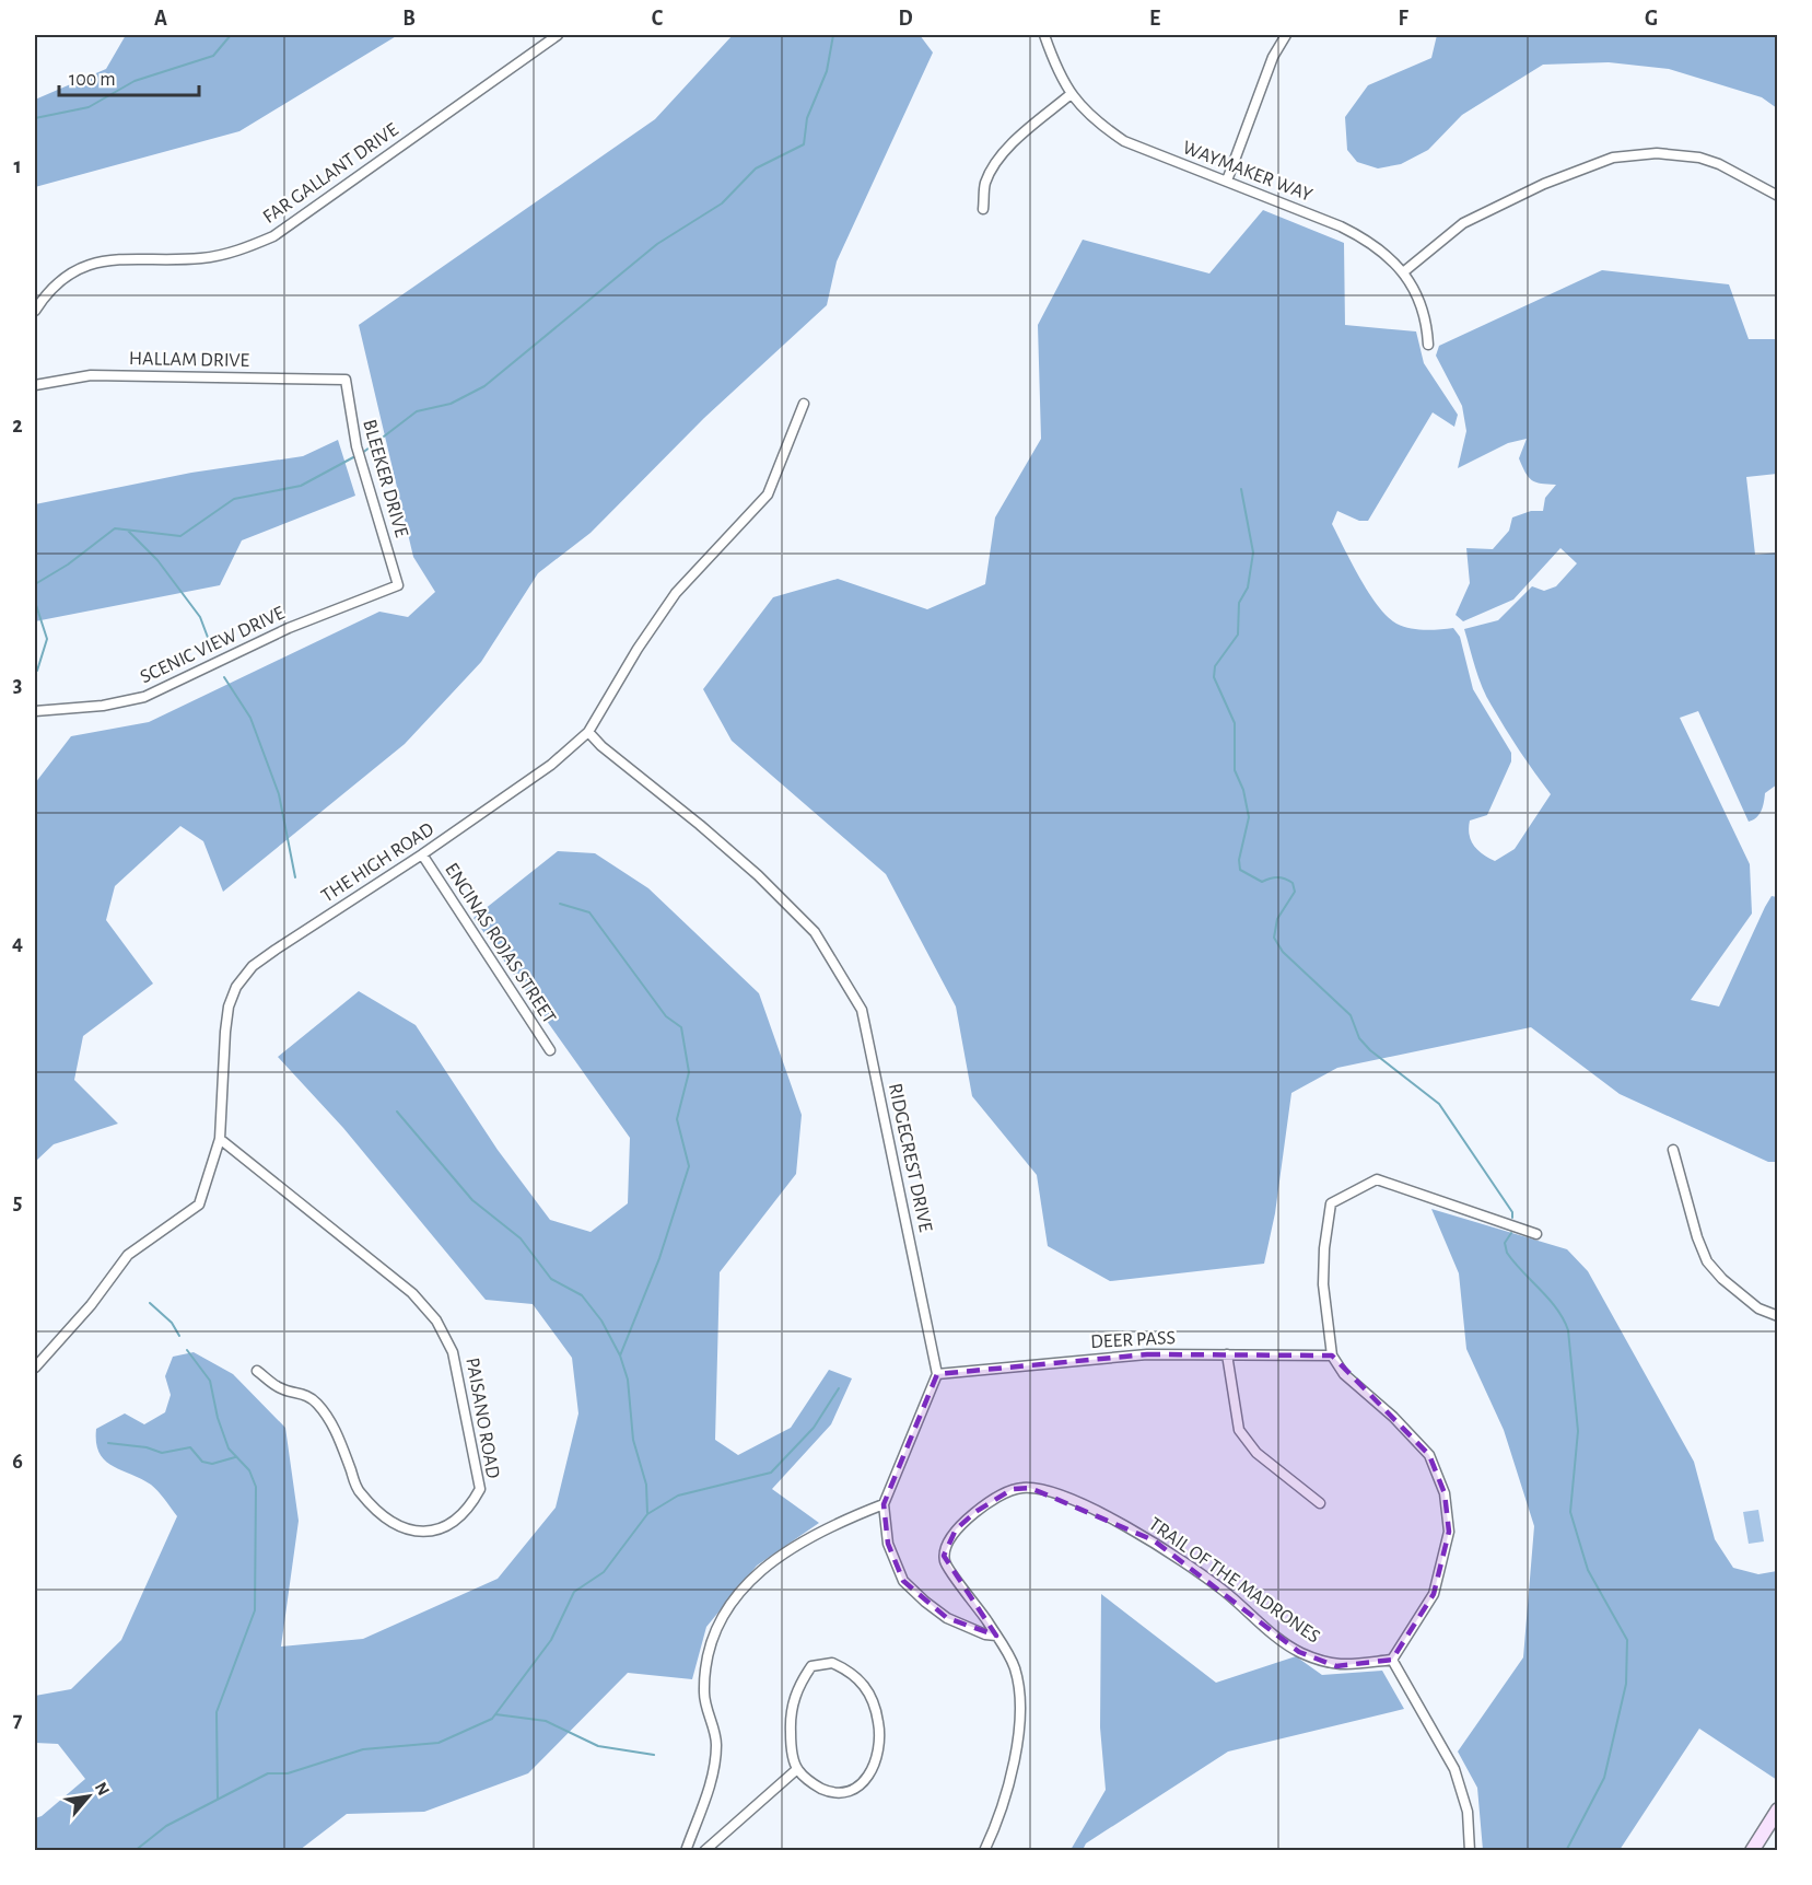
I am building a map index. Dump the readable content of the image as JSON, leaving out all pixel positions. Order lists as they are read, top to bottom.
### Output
{
  "streets": {
    "street": [
      "WAYMAKER WAY",
      "FAR GALLANT DRIVE",
      "HALLAM DRIVE",
      "BLEEKER DRIVE",
      "SCENIC VIEW DRIVE",
      "THE HIGH ROAD",
      "ENCINAS ROJAS STREET",
      "RIDGECREST DRIVE",
      "DEER PASS",
      "PAISANO ROAD",
      "TRAIL OF THE MADRONES"
    ]
  },
  "crossings": [
    ["HALLAM DRIVE", "BLEEKER DRIVE"],
    ["BLEEKER DRIVE", "SCENIC VIEW DRIVE"],
    ["THE HIGH ROAD", "ENCINAS ROJAS STREET"],
    ["THE HIGH ROAD", "RIDGECREST DRIVE"],
    ["THE HIGH ROAD", "PAISANO ROAD"],
    ["RIDGECREST DRIVE", "DEER PASS"]
  ],
  "scale_bar": "100 m",
  "north": "top right",
  "grid": {
    "columns": [
      "A",
      "B",
      "C",
      "D",
      "E",
      "F",
      "G"
    ],
    "rows": [
      "1",
      "2",
      "3",
      "4",
      "5",
      "6",
      "7"
    ]
  }
}
